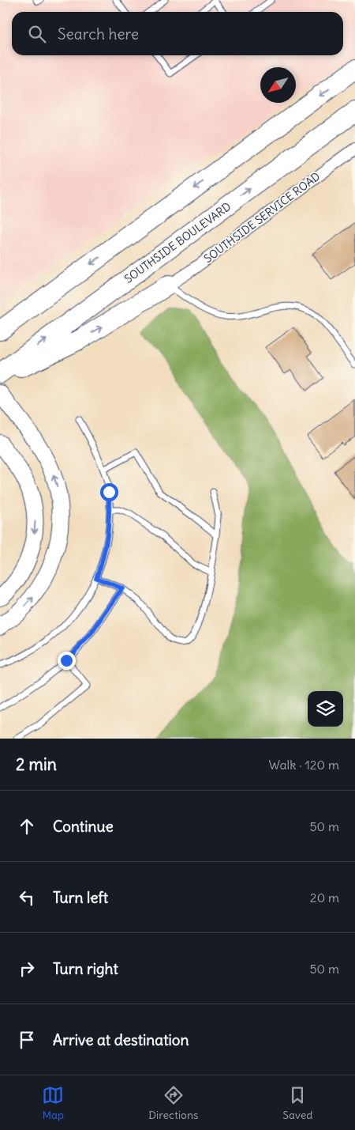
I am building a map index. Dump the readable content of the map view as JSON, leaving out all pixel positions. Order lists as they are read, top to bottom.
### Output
{
  "streets": {
    "highway": ["SOUTHSIDE BOULEVARD"],
    "street": ["SOUTHSIDE SERVICE ROAD"]
  },
  "north": "bottom left",
  "page": {
    "search": "Search here",
    "heading": ["2 min", "Walk · 120 m"],
    "list": [
      ["Continue", "50 m"],
      ["Turn left", "20 m"],
      ["Turn right", "50 m"],
      "Arrive at destination"
    ],
    "nav": ["Map", "Directions", "Saved"]
  }
}
